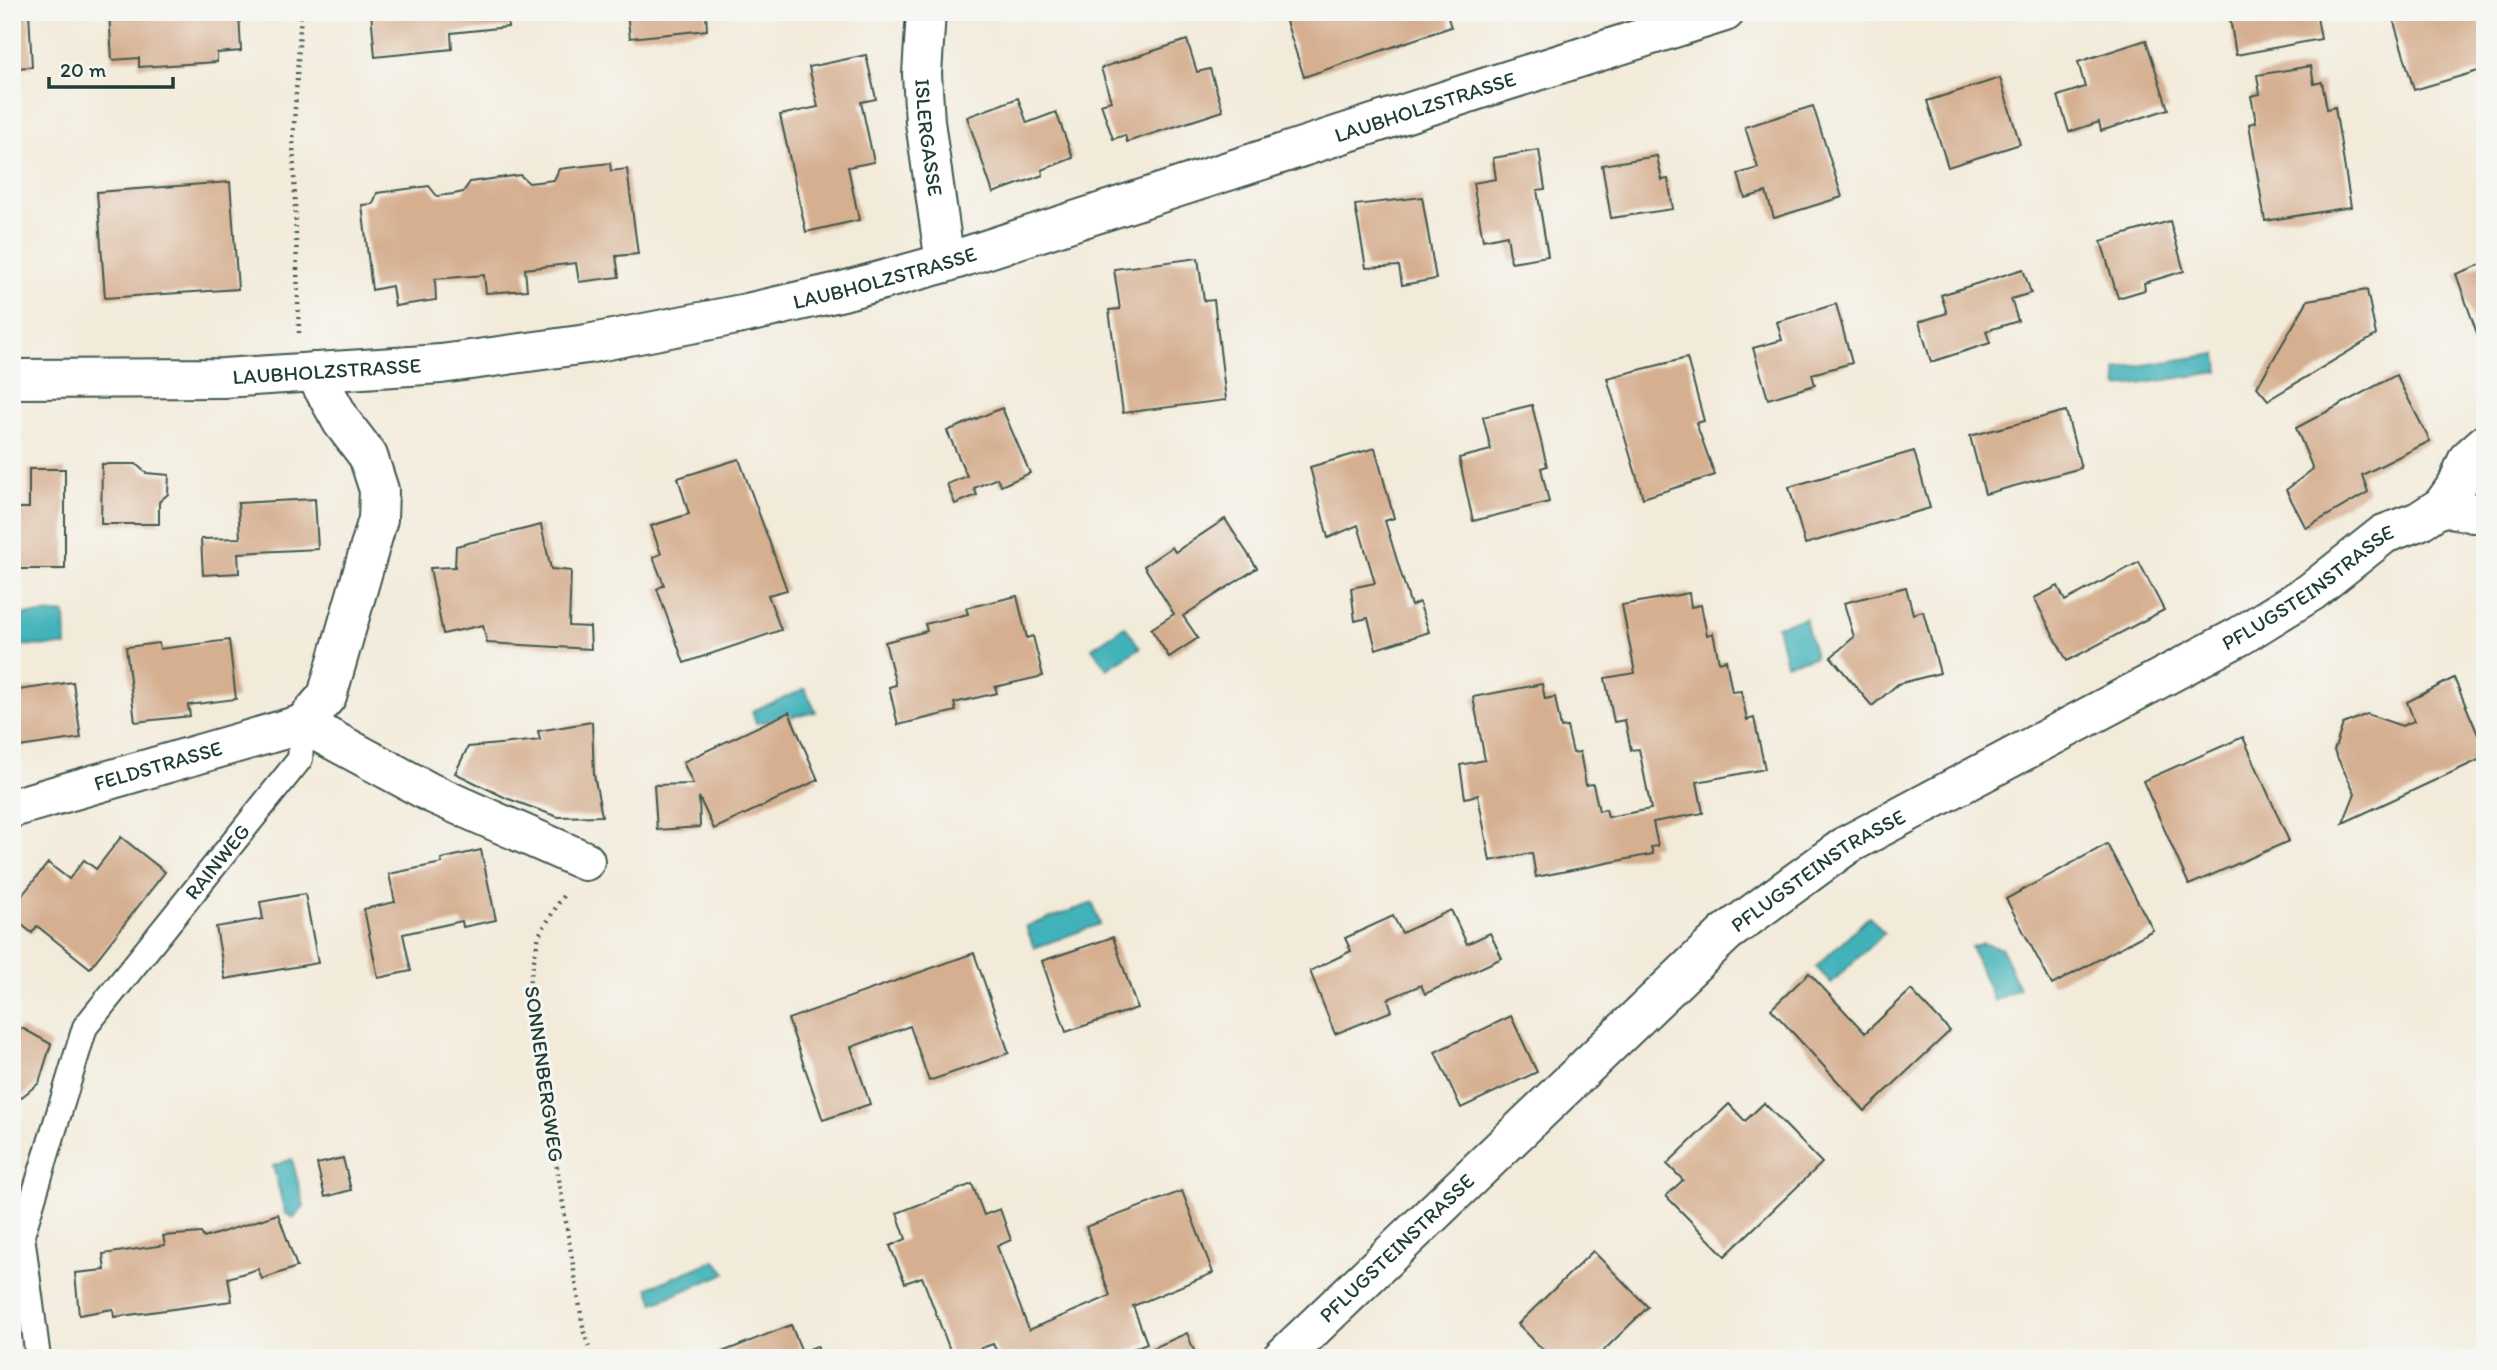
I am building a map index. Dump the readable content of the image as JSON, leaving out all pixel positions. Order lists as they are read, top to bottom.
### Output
{
  "streets": {
    "street": [
      "LAUBHOLZSTRASSE",
      "ISLERGASSE",
      "PFLUGSTEINSTRASSE",
      "FELDSTRASSE"
    ],
    "lane": ["RAINWEG"],
    "path": ["SONNENBERGWEG"]
  },
  "crossings": [
    ["LAUBHOLZSTRASSE", "ISLERGASSE"],
    ["FELDSTRASSE", "RAINWEG"]
  ],
  "scale_bar": "20 m"
}
